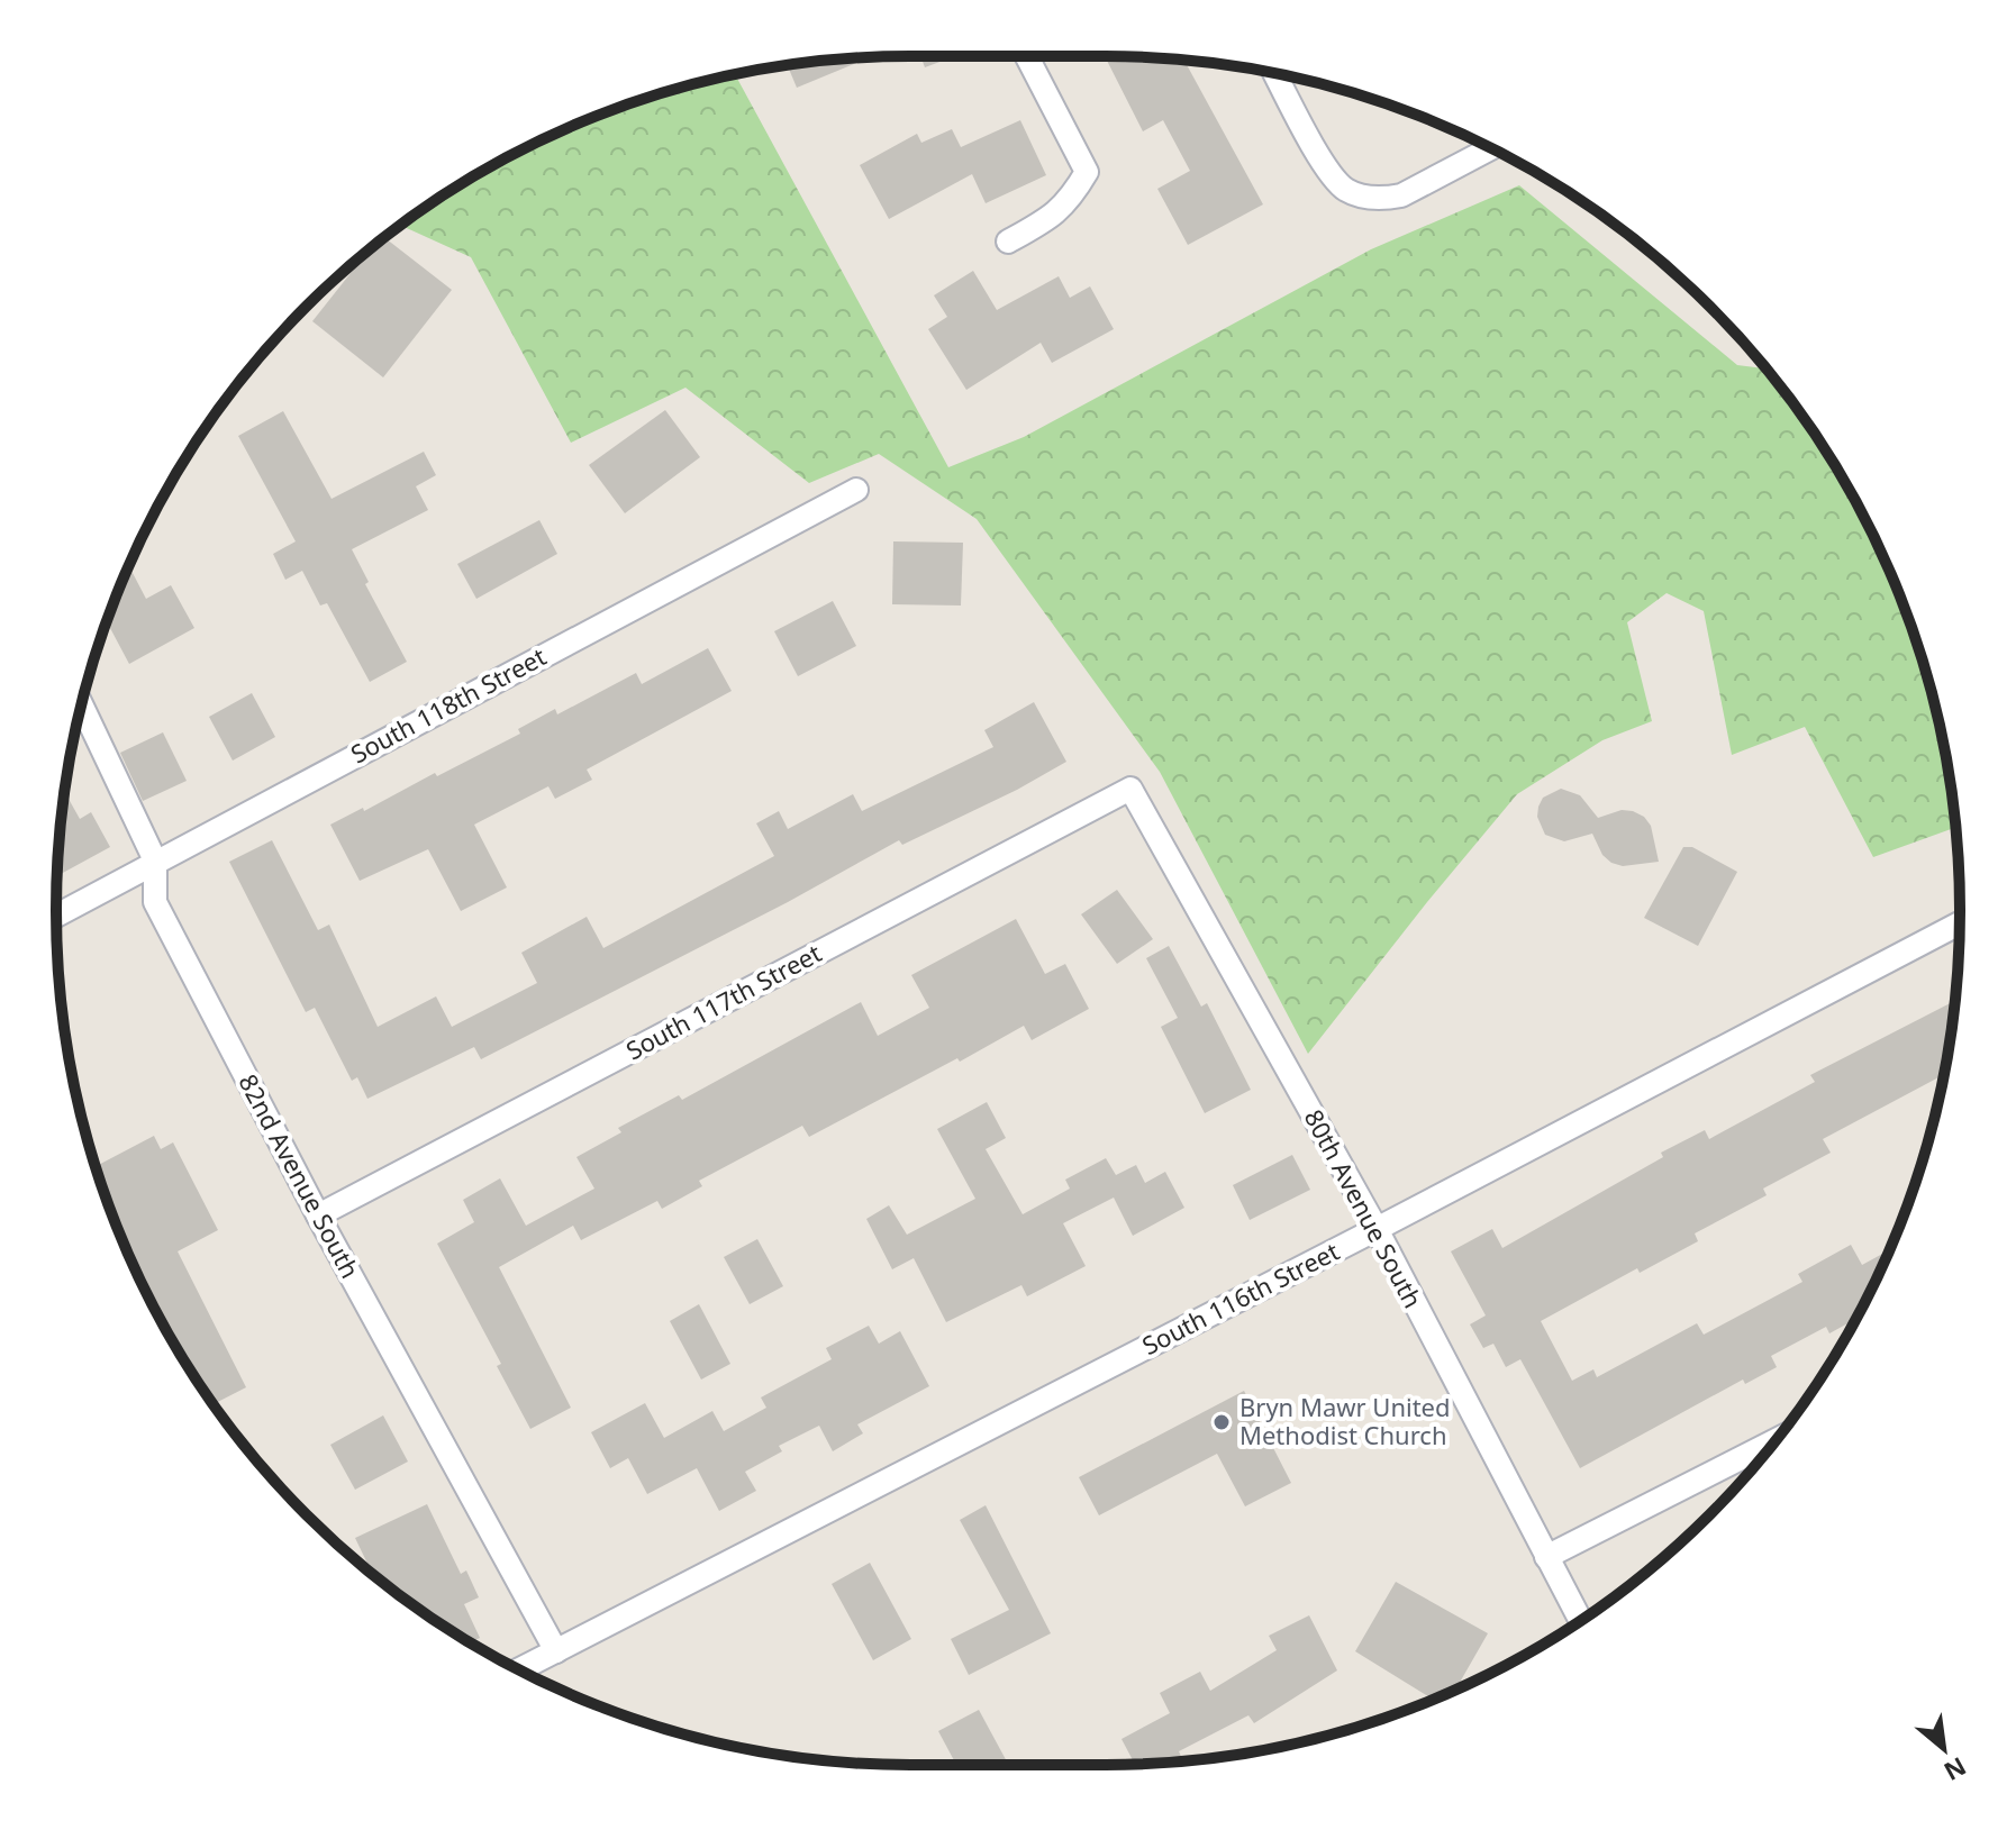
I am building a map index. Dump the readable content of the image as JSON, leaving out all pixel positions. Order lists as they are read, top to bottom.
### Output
{
  "streets": {
    "street": [
      "South 118th Street",
      "South 117th Street",
      "82nd Avenue South",
      "80th Avenue South",
      "South 116th Street"
    ]
  },
  "crossings": [
    ["South 118th Street", "82nd Avenue South"],
    ["South 117th Street", "82nd Avenue South"],
    ["South 117th Street", "80th Avenue South"],
    ["82nd Avenue South", "South 116th Street"],
    ["80th Avenue South", "South 116th Street"]
  ],
  "places": ["Bryn Mawr United Methodist Church"],
  "north": "bottom right"
}
